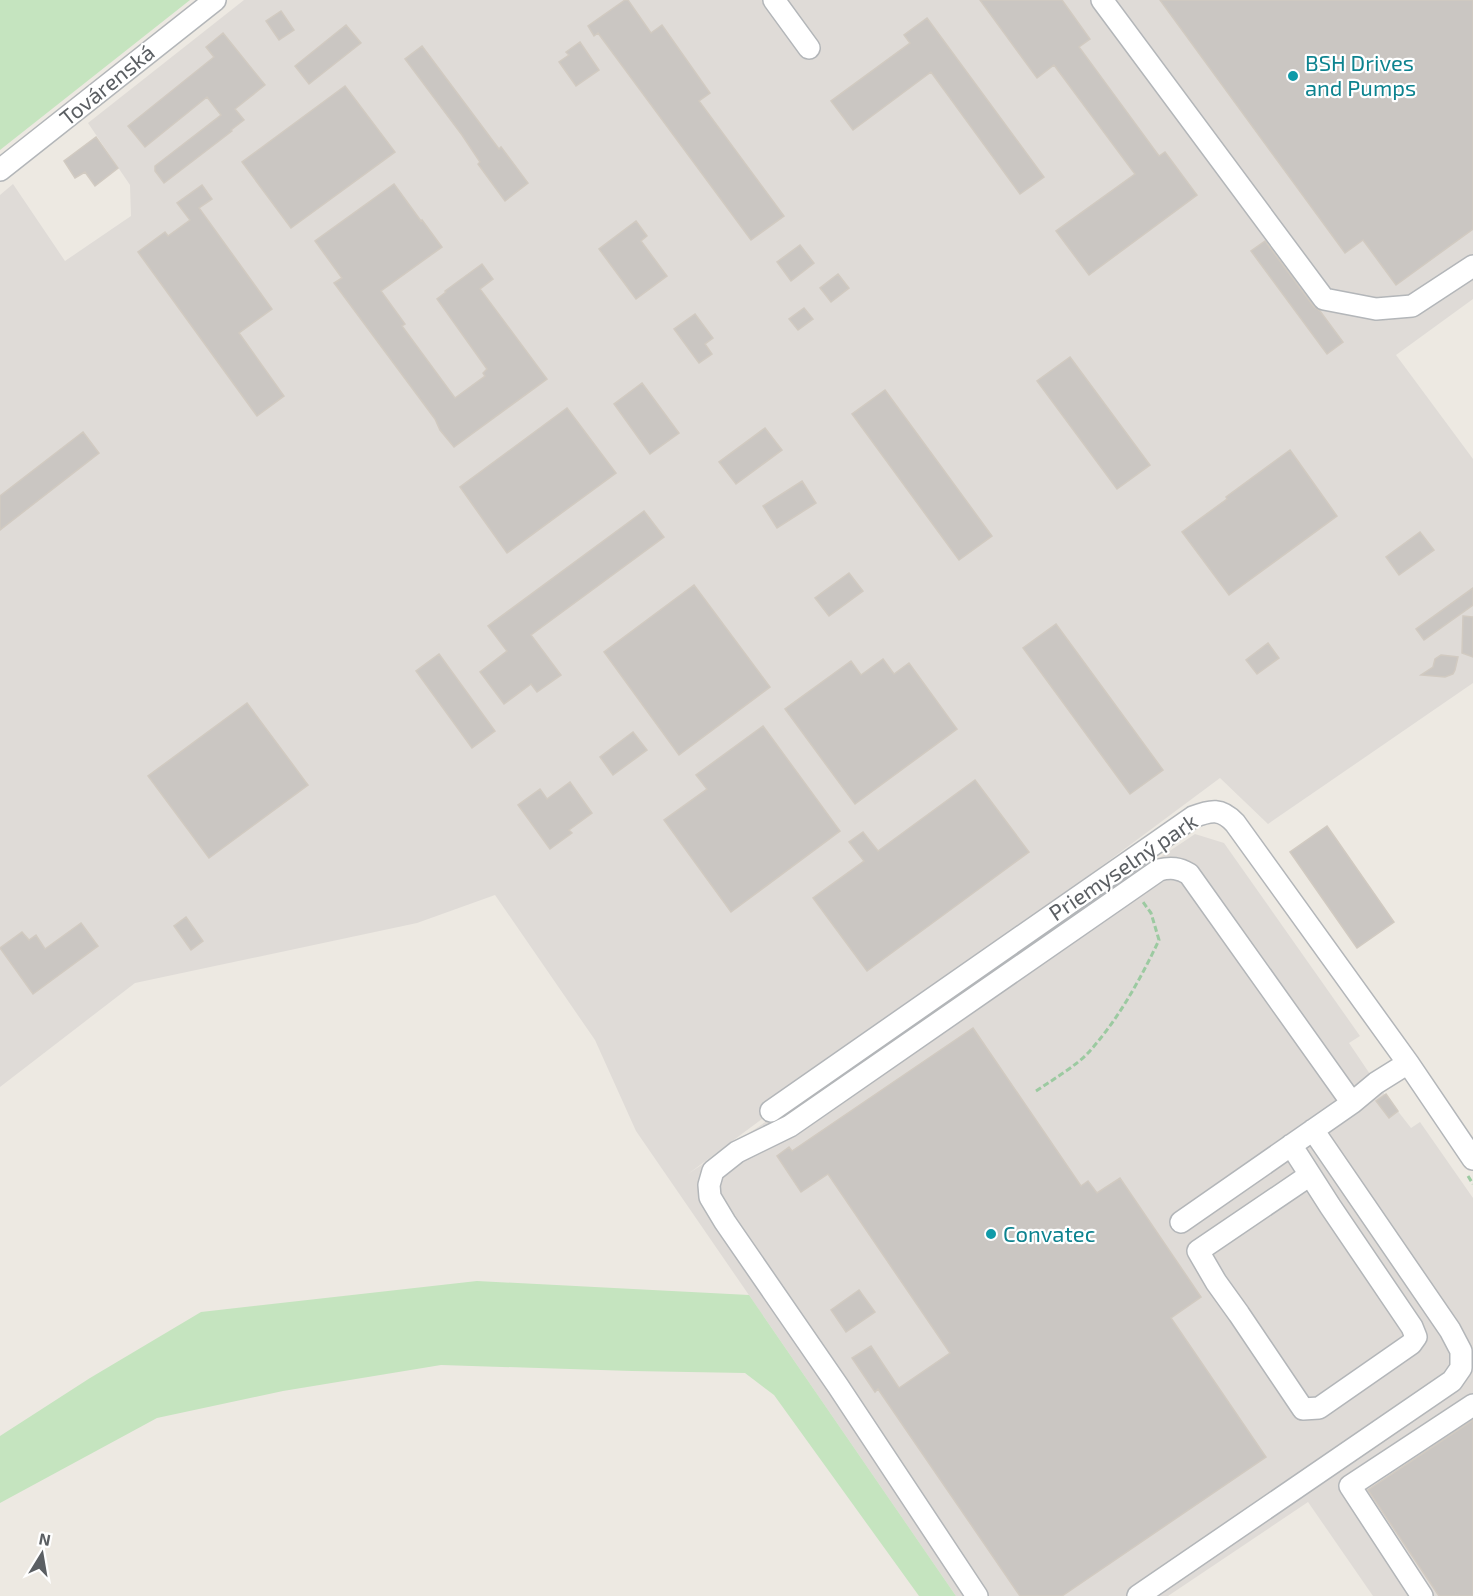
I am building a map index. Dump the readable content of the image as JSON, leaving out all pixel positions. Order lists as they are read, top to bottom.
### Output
{
  "streets": {
    "street": ["Továrenská", "Priemyselný park"]
  },
  "places": ["BSH Drives and Pumps", "Convatec"],
  "north": "top"
}
